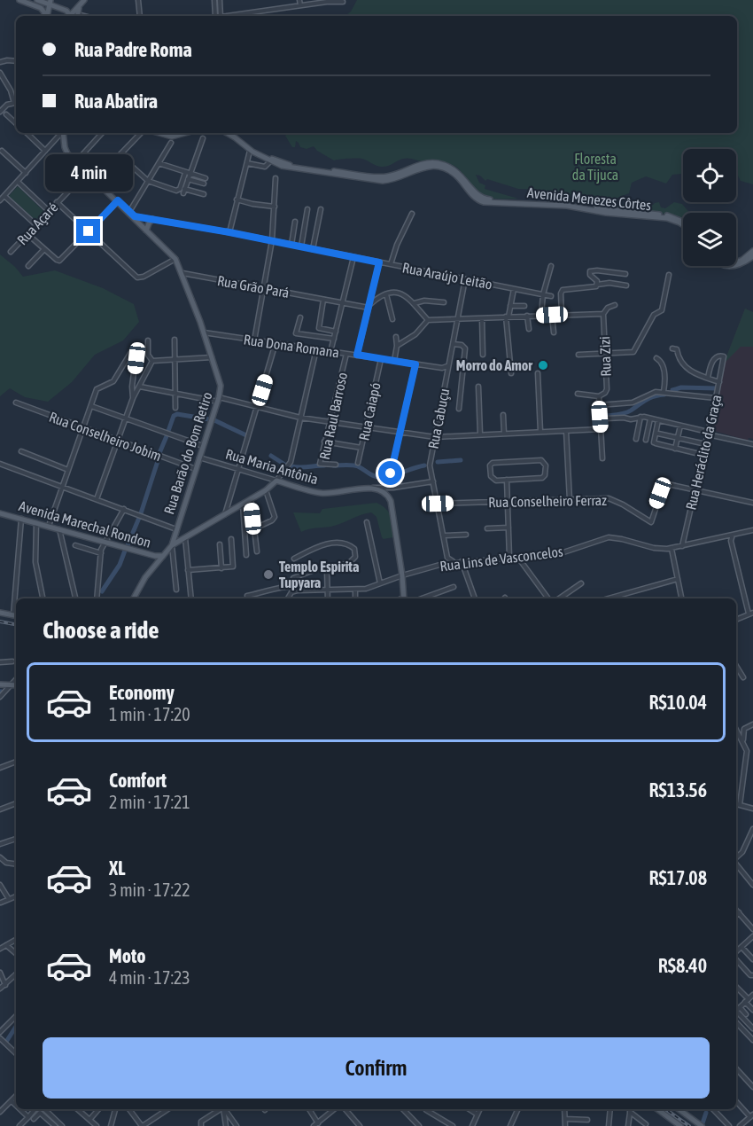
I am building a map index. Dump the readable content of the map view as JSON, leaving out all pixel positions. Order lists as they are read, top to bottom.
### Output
{
  "streets": {
    "main road": [
      "Avenida Menezes Côrtes",
      "Rua Barão do Bom Retiro",
      "Rua Maria Antônia",
      "Avenida Marechal Rondon"
    ],
    "street": [
      "Rua Açaré",
      "Rua Araújo Leitão",
      "Rua Grão Pará",
      "Rua Dona Romana",
      "Rua Zizi",
      "Rua Caiapó",
      "Rua Raul Barroso",
      "Rua Cabuçu",
      "Rua Conselheiro Jobim",
      "Rua Heráclito da Graça",
      "Rua Conselheiro Ferraz",
      "Rua Lins de Vasconcelos"
    ]
  },
  "crossings": [
    ["Rua Açaré", "Rua Barão do Bom Retiro"],
    ["Rua Araújo Leitão", "Rua Cabuçu"],
    ["Rua Araújo Leitão", "Rua Barão do Bom Retiro"],
    ["Rua Grão Pará", "Rua Barão do Bom Retiro"],
    ["Rua Dona Romana", "Rua Caiapó"],
    ["Rua Dona Romana", "Rua Raul Barroso"],
    ["Rua Dona Romana", "Rua Barão do Bom Retiro"],
    ["Rua Cabuçu", "Rua Maria Antônia"],
    ["Rua Cabuçu", "Rua Conselheiro Ferraz"],
    ["Rua Conselheiro Jobim", "Rua Barão do Bom Retiro"],
    ["Rua Heráclito da Graça", "Rua Conselheiro Ferraz"],
    ["Rua Heráclito da Graça", "Rua Lins de Vasconcelos"],
    ["Rua Barão do Bom Retiro", "Rua Maria Antônia"],
    ["Rua Barão do Bom Retiro", "Avenida Marechal Rondon"]
  ],
  "parks": ["Floresta da Tijuca"],
  "places": ["Morro do Amor", "Templo Espirita Tupyara"],
  "page": {
    "banner": ["Rua Padre Roma", "Rua Abatira"],
    "bubble": "4 min",
    "heading": "Choose a ride",
    "list": [
      {
        "name": "Economy",
        "note": "1 min · 17:20",
        "value": "R$10.04"
      },
      {
        "name": "Comfort",
        "note": "2 min · 17:21",
        "value": "R$13.56"
      },
      {
        "name": "XL",
        "note": "3 min · 17:22",
        "value": "R$17.08"
      },
      {
        "name": "Moto",
        "note": "4 min · 17:23",
        "value": "R$8.40"
      }
    ],
    "buttons": "Confirm"
  }
}
